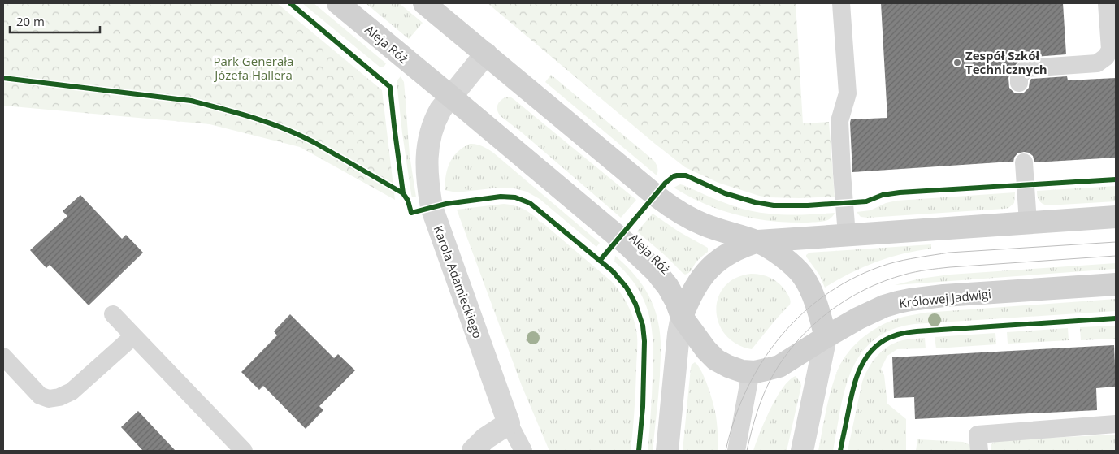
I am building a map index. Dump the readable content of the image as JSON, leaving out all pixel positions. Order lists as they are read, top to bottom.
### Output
{
  "streets": {
    "main road": ["Aleja Róż", "Królowej Jadwigi"],
    "street": ["Karola Adamieckiego"]
  },
  "crossings": [
    ["Aleja Róż", "Karola Adamieckiego"],
    ["Aleja Róż", "Królowej Jadwigi"]
  ],
  "parks": ["Park Generała Józefa Hallera"],
  "places": ["Zespół Szkół Technicznych"],
  "scale_bar": "20 m"
}
